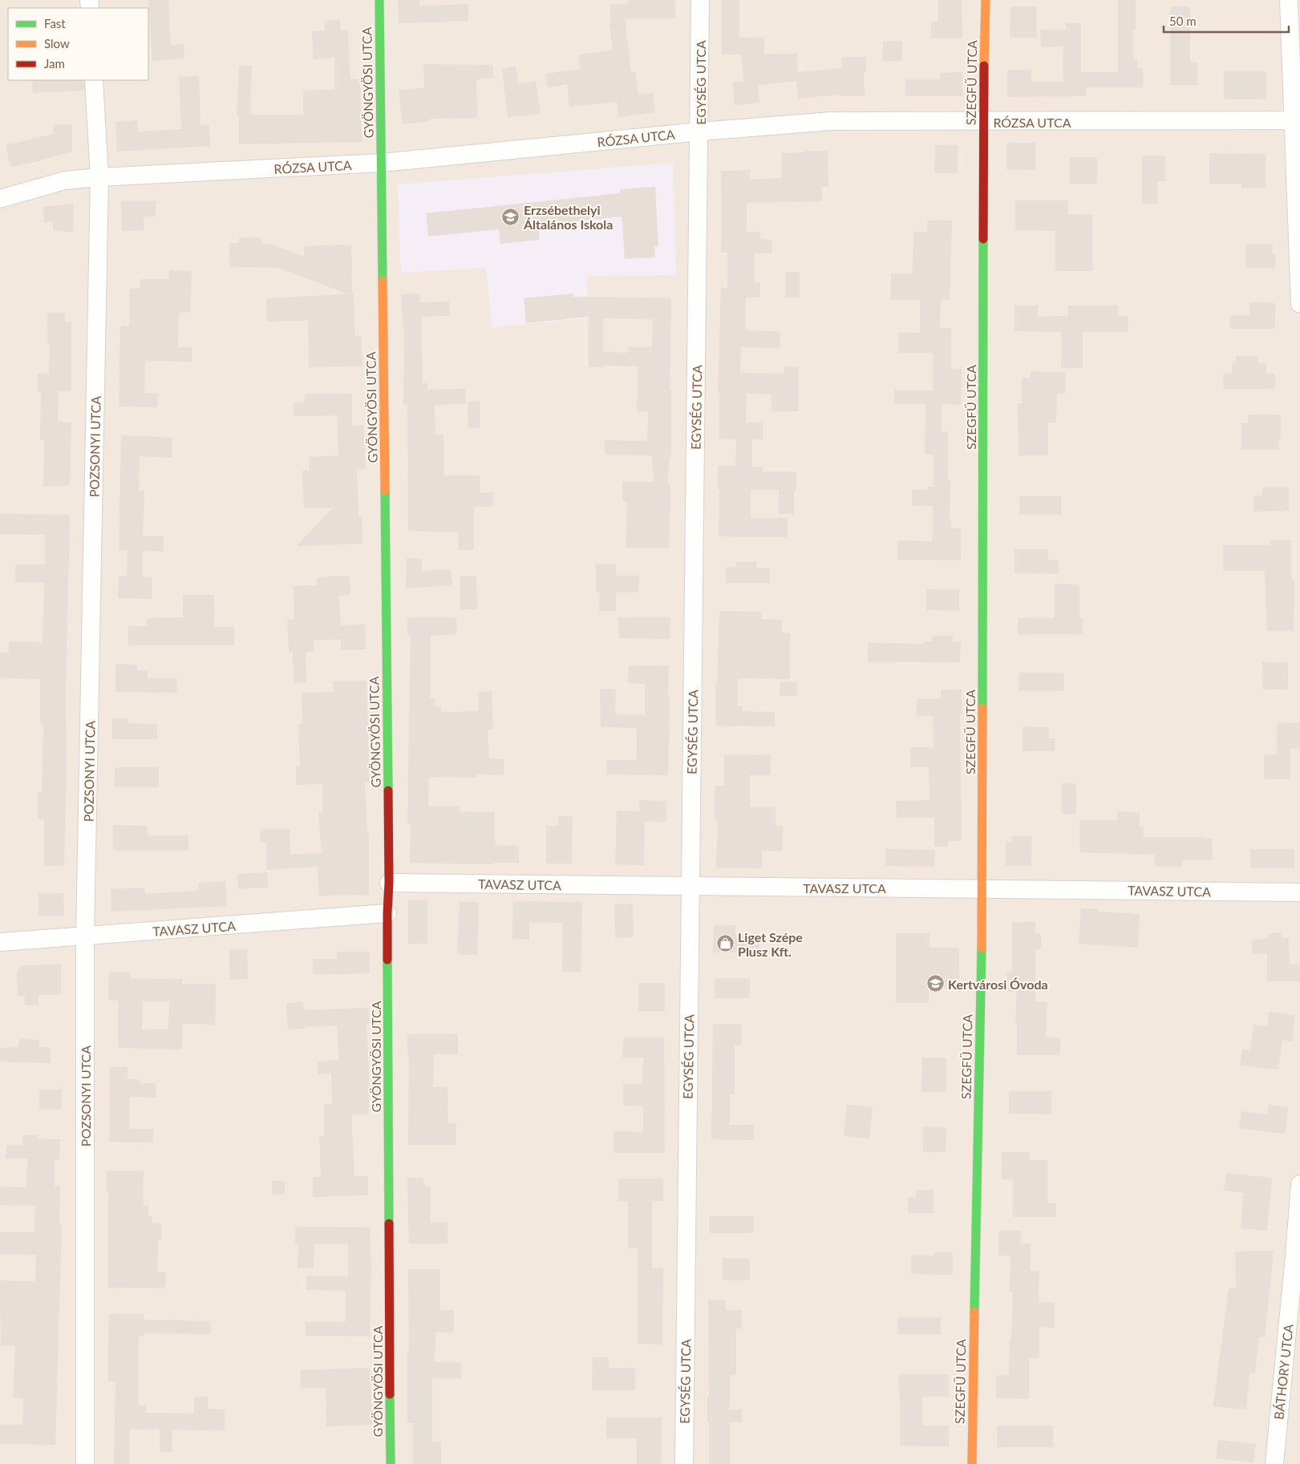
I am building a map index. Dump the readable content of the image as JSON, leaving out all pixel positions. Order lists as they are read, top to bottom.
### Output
{
  "streets": {
    "street": [
      "GYÖNGYÖSI UTCA",
      "EGYSÉG UTCA",
      "SZEGFŰ UTCA",
      "RÓZSA UTCA",
      "POZSONYI UTCA",
      "TAVASZ UTCA",
      "BÁTHORY UTCA"
    ]
  },
  "crossings": [
    ["GYÖNGYÖSI UTCA", "RÓZSA UTCA"],
    ["GYÖNGYÖSI UTCA", "TAVASZ UTCA"],
    ["EGYSÉG UTCA", "RÓZSA UTCA"],
    ["EGYSÉG UTCA", "TAVASZ UTCA"],
    ["SZEGFŰ UTCA", "RÓZSA UTCA"],
    ["SZEGFŰ UTCA", "TAVASZ UTCA"],
    ["RÓZSA UTCA", "POZSONYI UTCA"],
    ["POZSONYI UTCA", "TAVASZ UTCA"]
  ],
  "places": {
    "school or university": ["Erzsébethelyi Általános Iskola", "Kertvárosi Óvoda"],
    "shop": ["Liget Szépe Plusz Kft."]
  },
  "legend": ["Fast", "Slow", "Jam"],
  "scale_bar": "50 m"
}
